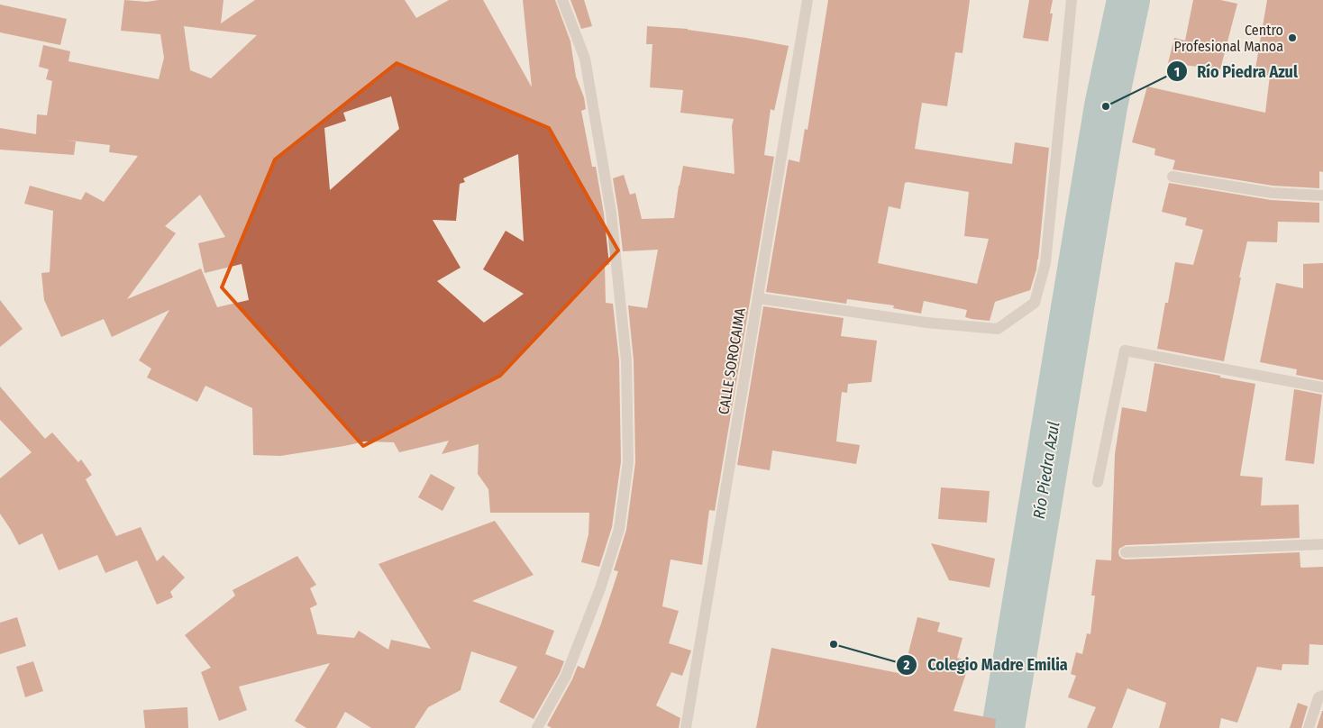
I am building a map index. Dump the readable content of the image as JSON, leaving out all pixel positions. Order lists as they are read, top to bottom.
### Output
{
  "streets": {
    "street": ["CALLE SOROCAIMA"]
  },
  "water": ["Río Piedra Azul"],
  "places": ["Centro Profesional Manoa", "Río Piedra Azul", "Colegio Madre Emilia"]
}
